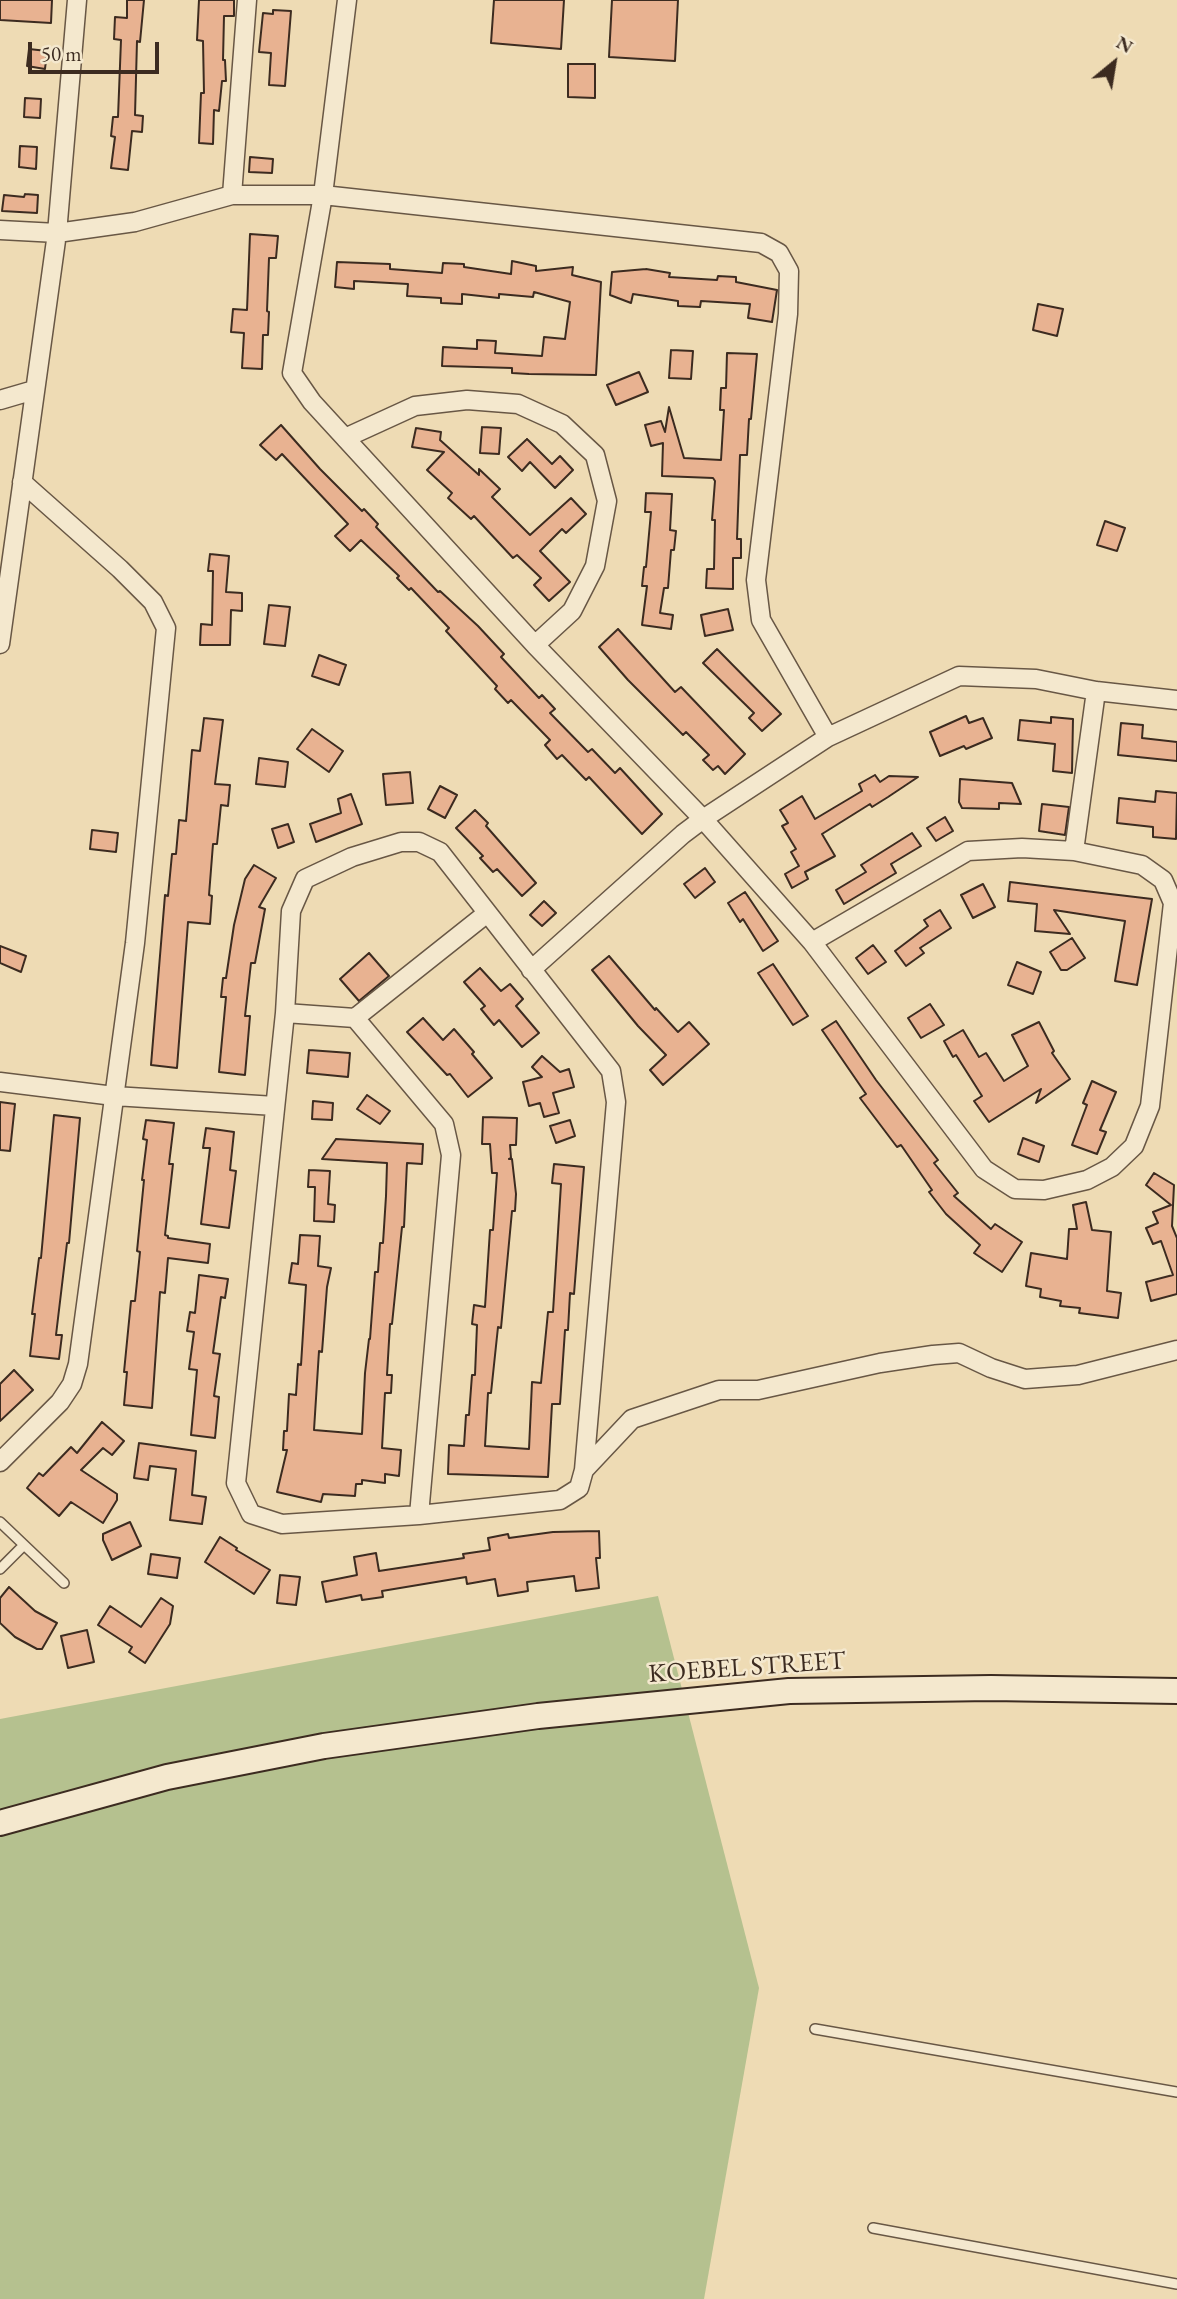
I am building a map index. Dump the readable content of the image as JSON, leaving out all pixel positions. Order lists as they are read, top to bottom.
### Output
{
  "streets": {
    "main road": ["KOEBEL STREET"]
  },
  "scale_bar": "50 m",
  "north": "top right"
}
